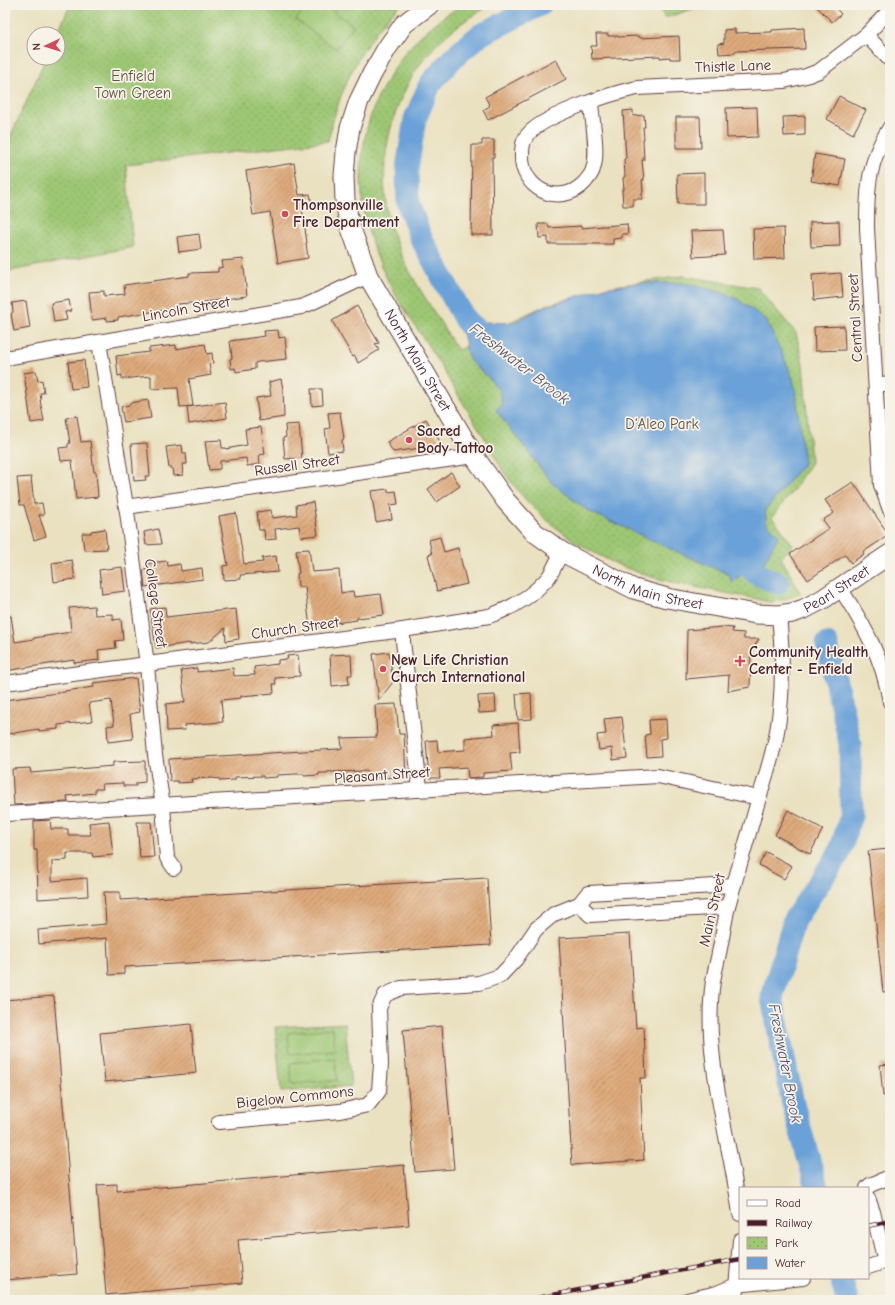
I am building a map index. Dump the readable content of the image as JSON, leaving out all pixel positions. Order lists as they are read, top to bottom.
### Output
{
  "streets": {
    "street": [
      "Thistle Lane",
      "Lincoln Street",
      "Central Street",
      "North Main Street",
      "Russell Street",
      "Pearl Street",
      "College Street",
      "Church Street",
      "Pleasant Street",
      "Main Street",
      "Bigelow Commons"
    ]
  },
  "crossings": [
    ["Lincoln Street", "North Main Street"],
    ["Lincoln Street", "College Street"],
    ["North Main Street", "Russell Street"],
    ["North Main Street", "Pearl Street"],
    ["North Main Street", "Church Street"],
    ["North Main Street", "Main Street"],
    ["Russell Street", "College Street"],
    ["Pearl Street", "Main Street"],
    ["College Street", "Church Street"],
    ["College Street", "Pleasant Street"],
    ["Pleasant Street", "Main Street"],
    ["Main Street", "Bigelow Commons"]
  ],
  "water": ["Freshwater Brook"],
  "parks": ["Enfield Town Green", "D'Aleo Park"],
  "places": {
    "other": ["Thompsonville Fire Department", "Sacred Body Tattoo", "New Life Christian Church International"],
    "health": ["Community Health Center - Enfield"]
  },
  "legend": [
    "Road",
    "Railway",
    "Park",
    "Water"
  ],
  "north": "left"
}
